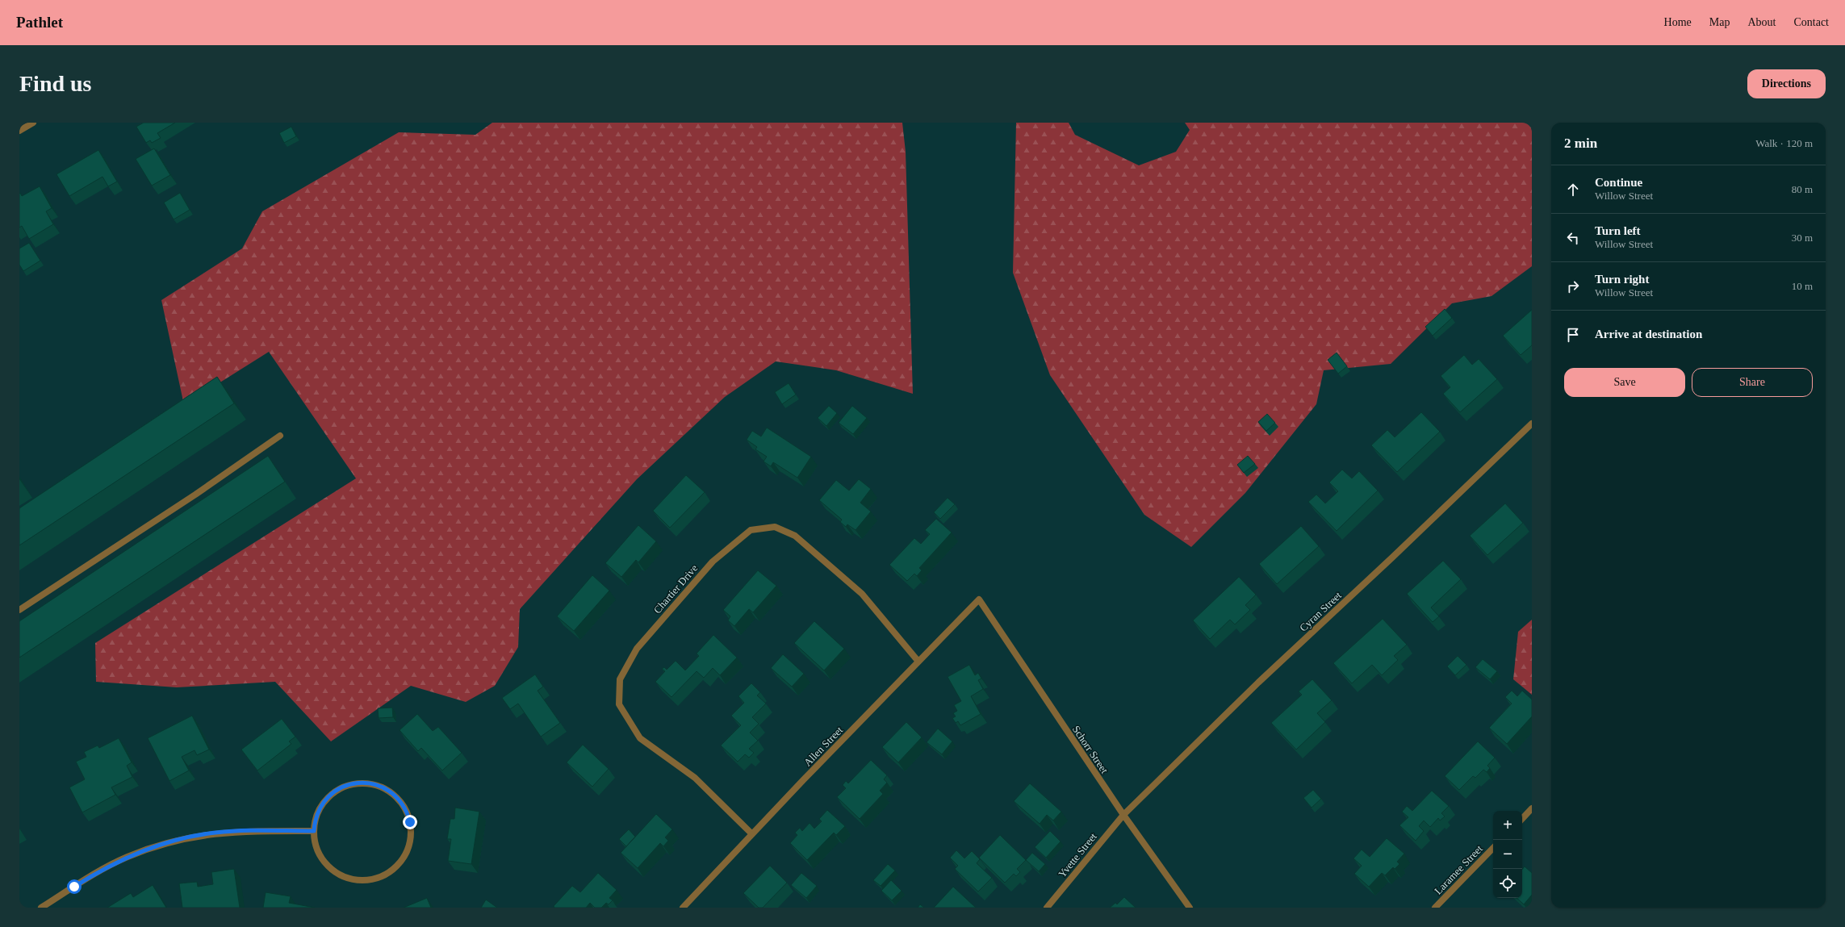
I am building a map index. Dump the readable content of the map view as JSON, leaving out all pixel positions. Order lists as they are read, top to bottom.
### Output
{
  "streets": {
    "street": [
      "Chartier Drive",
      "Cyran Street",
      "Allen Street",
      "Schorr Street",
      "Yvette Street",
      "Laramee Street"
    ]
  },
  "crossings": [
    ["Chartier Drive", "Allen Street"],
    ["Cyran Street", "Schorr Street"],
    ["Cyran Street", "Yvette Street"],
    ["Allen Street", "Schorr Street"],
    ["Schorr Street", "Yvette Street"]
  ],
  "page": {
    "header": "Pathlet",
    "nav": [
      "Home",
      "Map",
      "About",
      "Contact"
    ],
    "buttons": [
      "Directions",
      ["Save", "Share"]
    ],
    "title": "Find us",
    "heading": ["2 min", "Walk · 120 m"],
    "list": [
      ["Continue", "Willow Street", "80 m"],
      ["Turn left", "Willow Street", "30 m"],
      ["Turn right", "Willow Street", "10 m"],
      "Arrive at destination"
    ],
    "map_buttons": ["+", "−"]
  }
}
